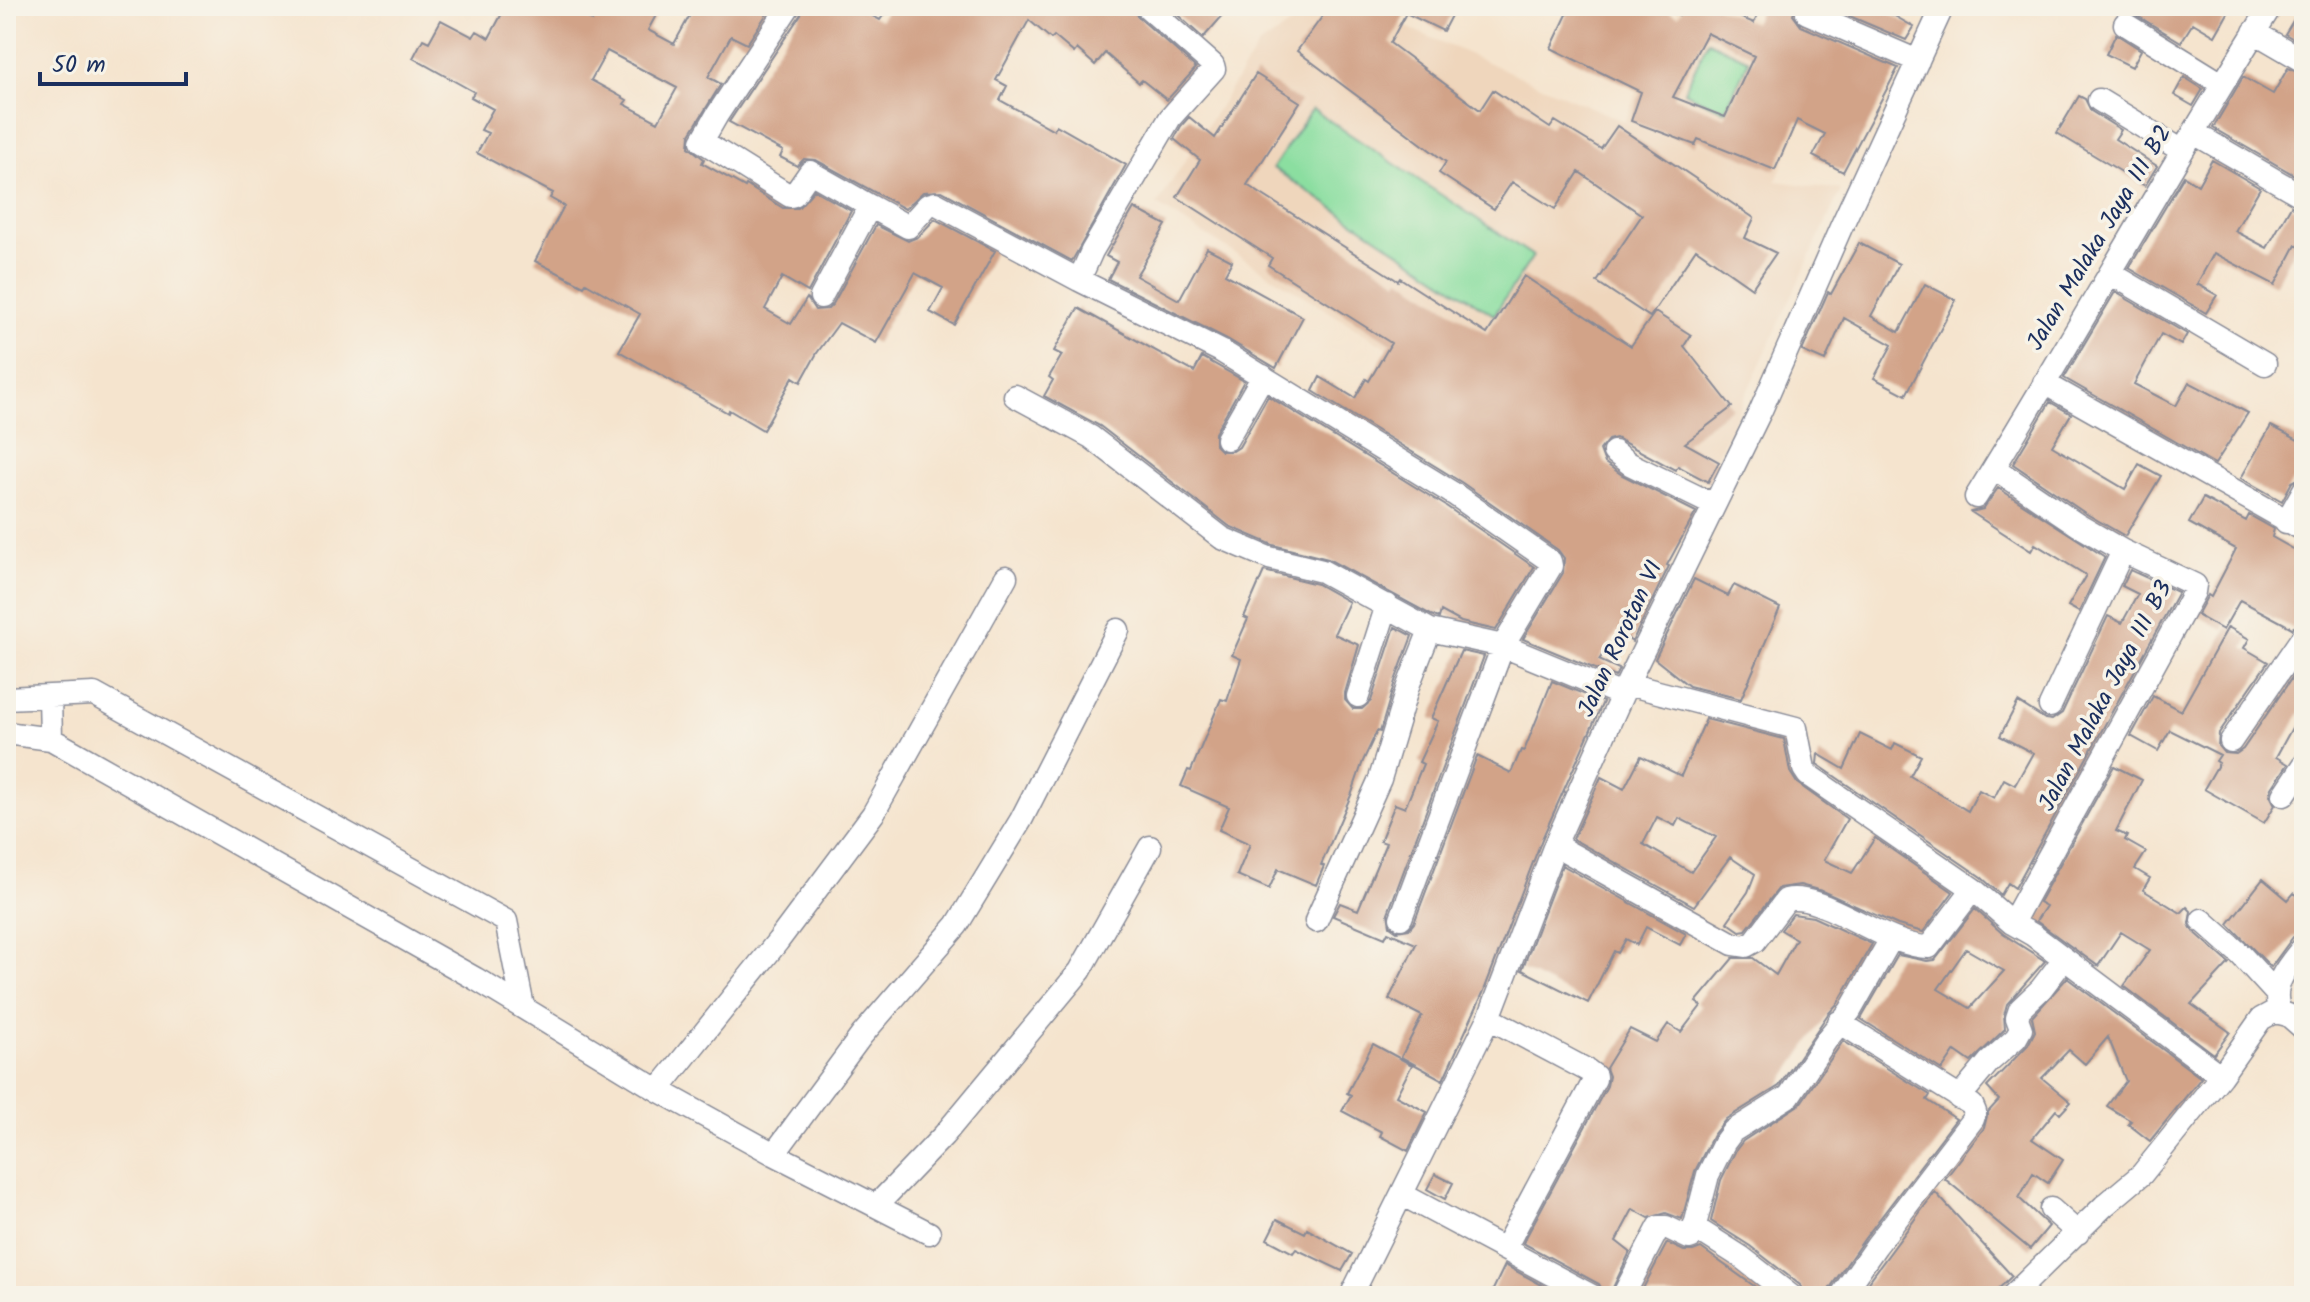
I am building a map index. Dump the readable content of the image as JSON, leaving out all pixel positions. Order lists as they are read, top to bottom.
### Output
{
  "streets": {
    "street": ["Jalan Malaka Jaya III B2", "Jalan Rorotan VI", "Jalan Malaka Jaya III B3"]
  },
  "scale_bar": "50 m"
}
